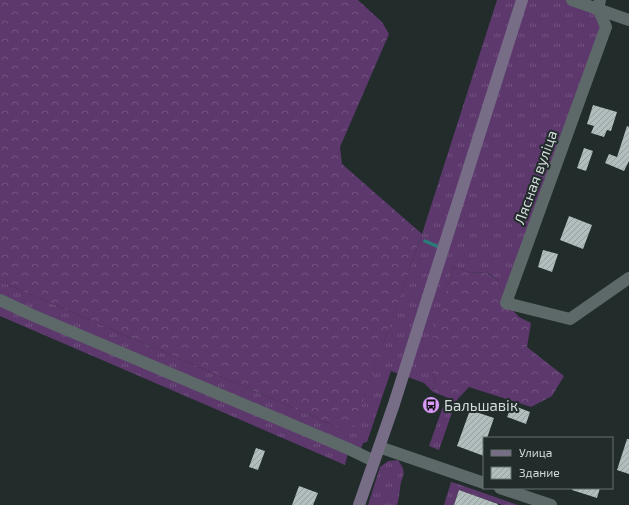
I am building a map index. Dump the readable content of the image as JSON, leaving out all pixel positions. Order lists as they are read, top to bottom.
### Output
{
  "streets": {
    "street": ["Лясная вуліца"]
  },
  "places": {
    "bus stop": ["Бальшавік"]
  },
  "legend": ["Улица", "Здание"]
}
